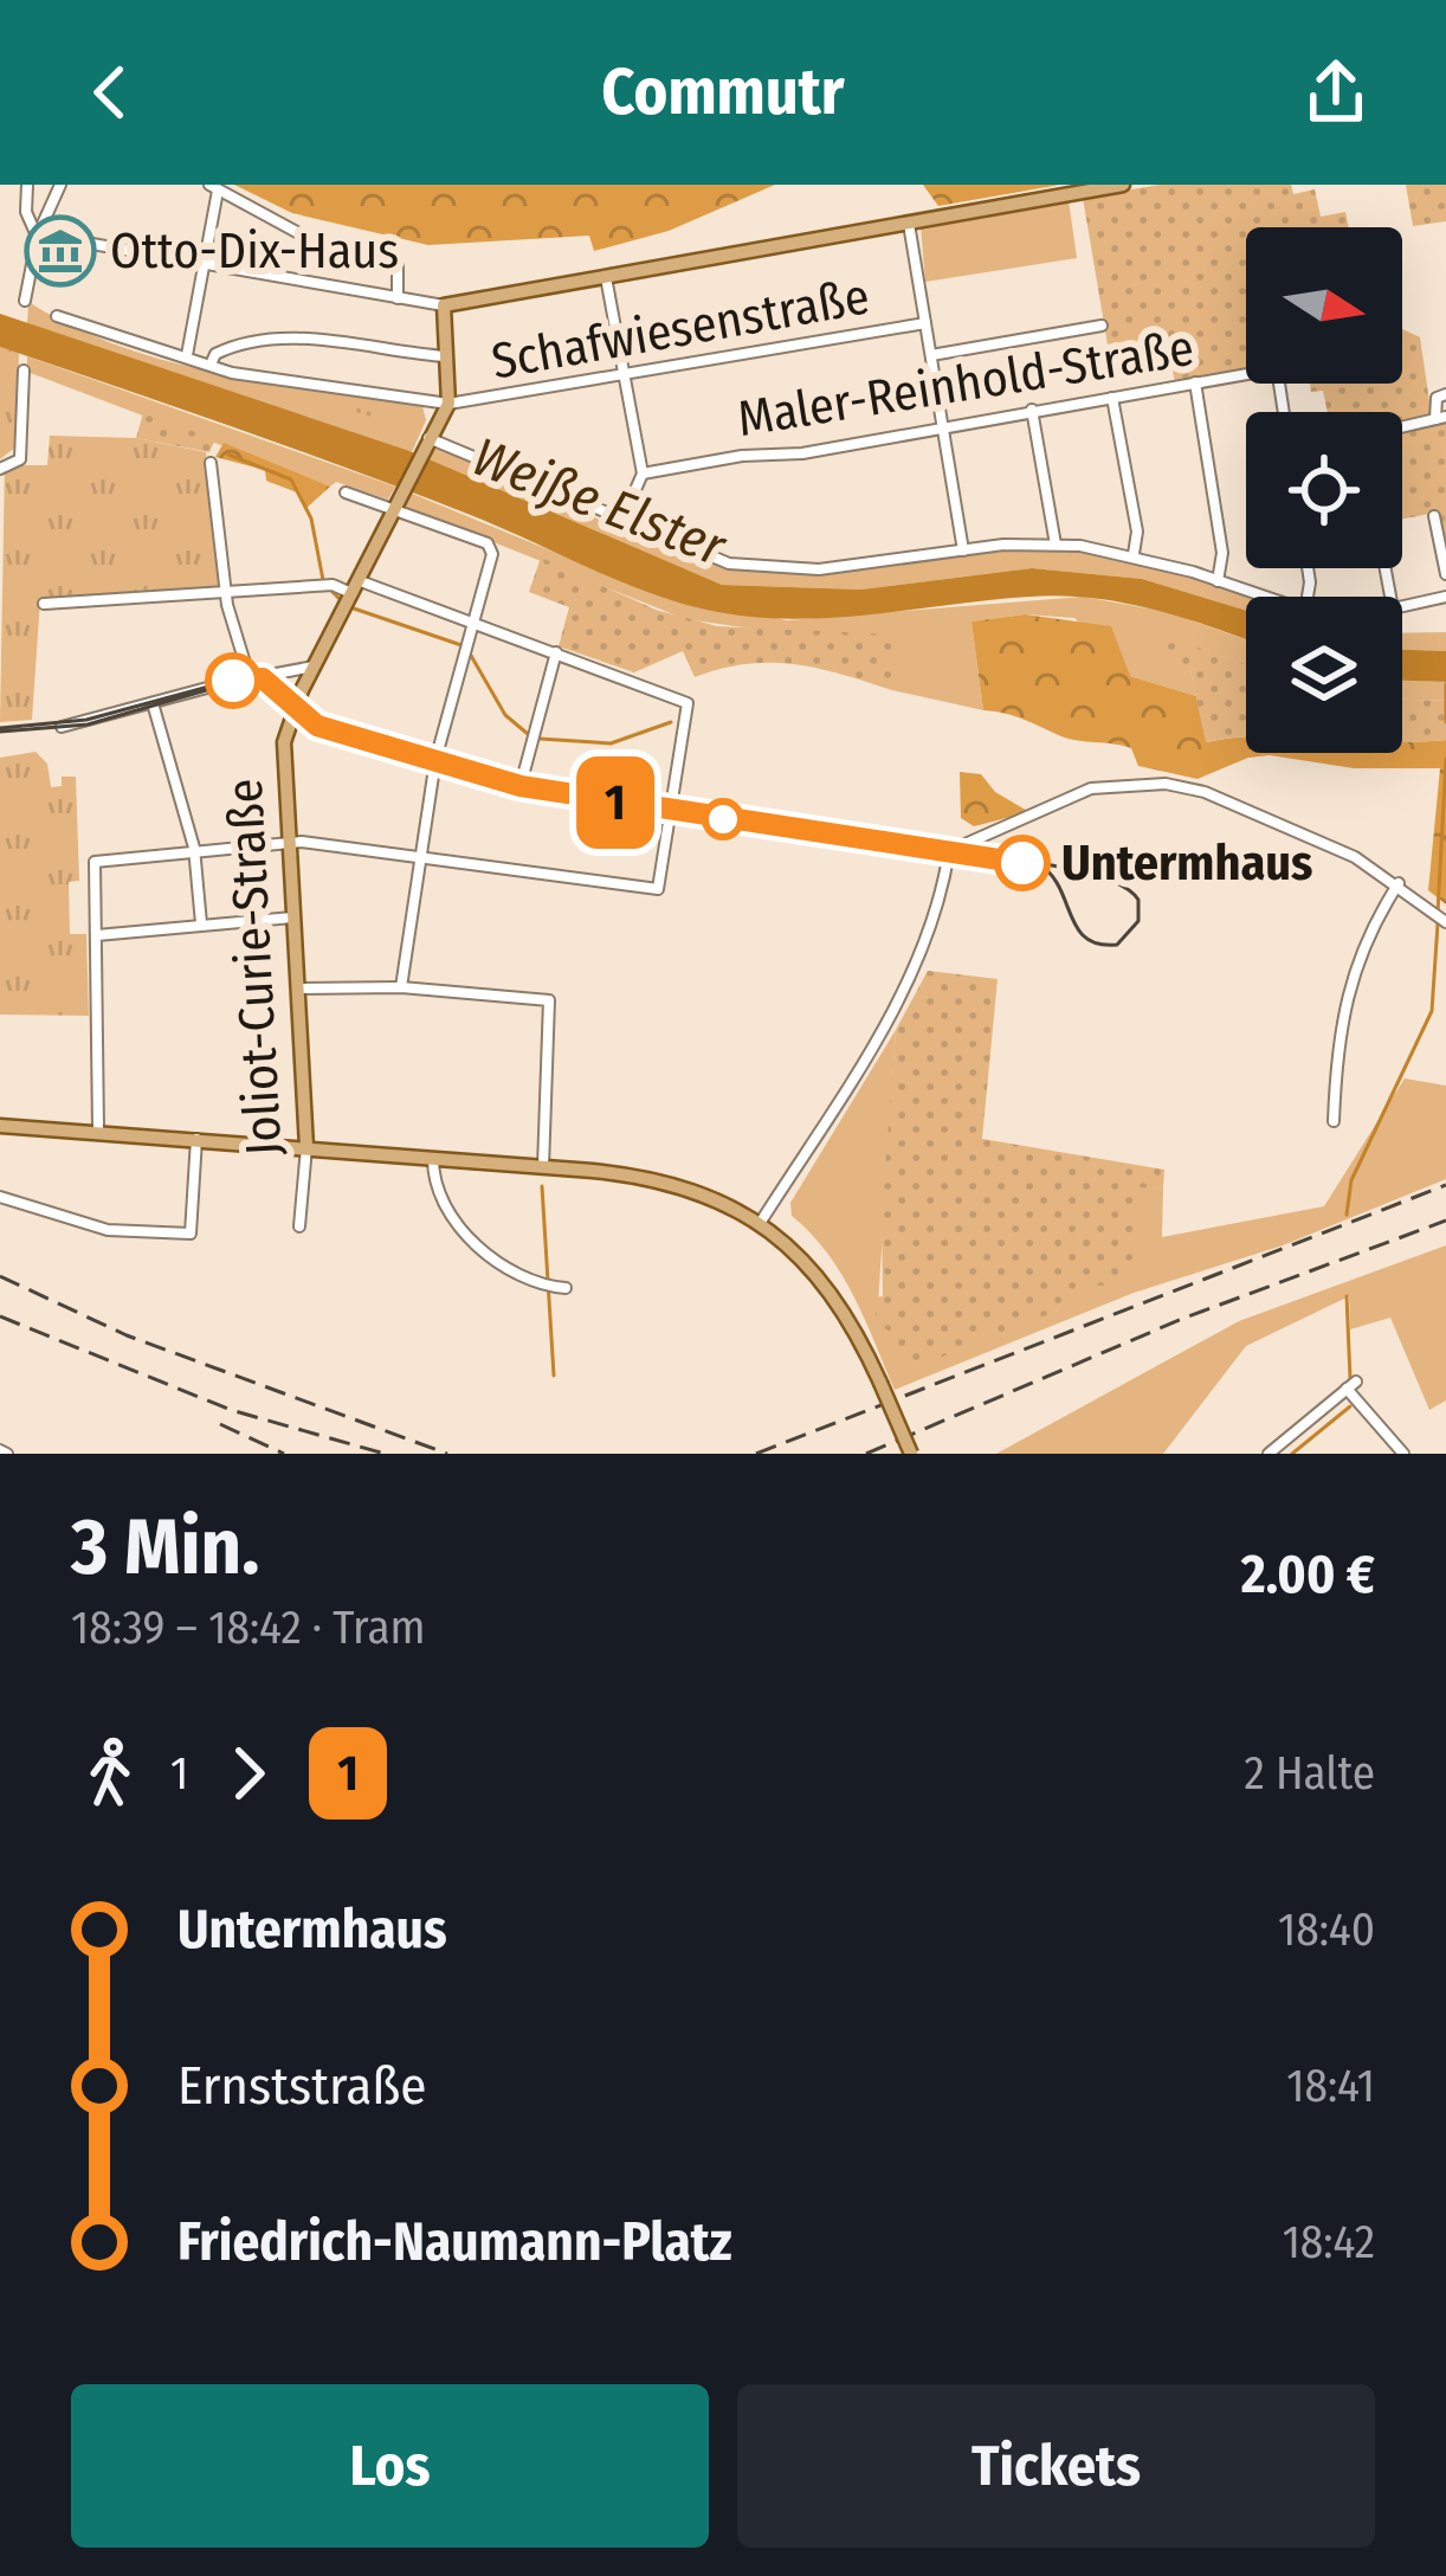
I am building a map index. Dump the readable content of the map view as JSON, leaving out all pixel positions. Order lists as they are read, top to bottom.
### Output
{
  "streets": {
    "main road": ["Joliot-Curie-Straße"],
    "street": ["Schafwiesenstraße", "Maler-Reinhold-Straße"]
  },
  "water": ["Weiße Elster"],
  "places": {
    "museum": ["Otto-Dix-Haus"],
    "other": ["Untermhaus"]
  },
  "lines": ["tram line 1"],
  "north": "right",
  "page": {
    "header": "Commutr",
    "on_map": "1",
    "heading": ["3 Min.", "18:39 – 18:42 · Tram", "2.00 €"],
    "legs": ["1", "1", "2 Halte"],
    "list": [
      {
        "name": "Untermhaus",
        "value": "18:40"
      },
      {
        "name": "Ernststraße",
        "value": "18:41"
      },
      {
        "name": "Friedrich-Naumann-Platz",
        "value": "18:42"
      }
    ],
    "buttons": ["Los", "Tickets"]
  }
}
